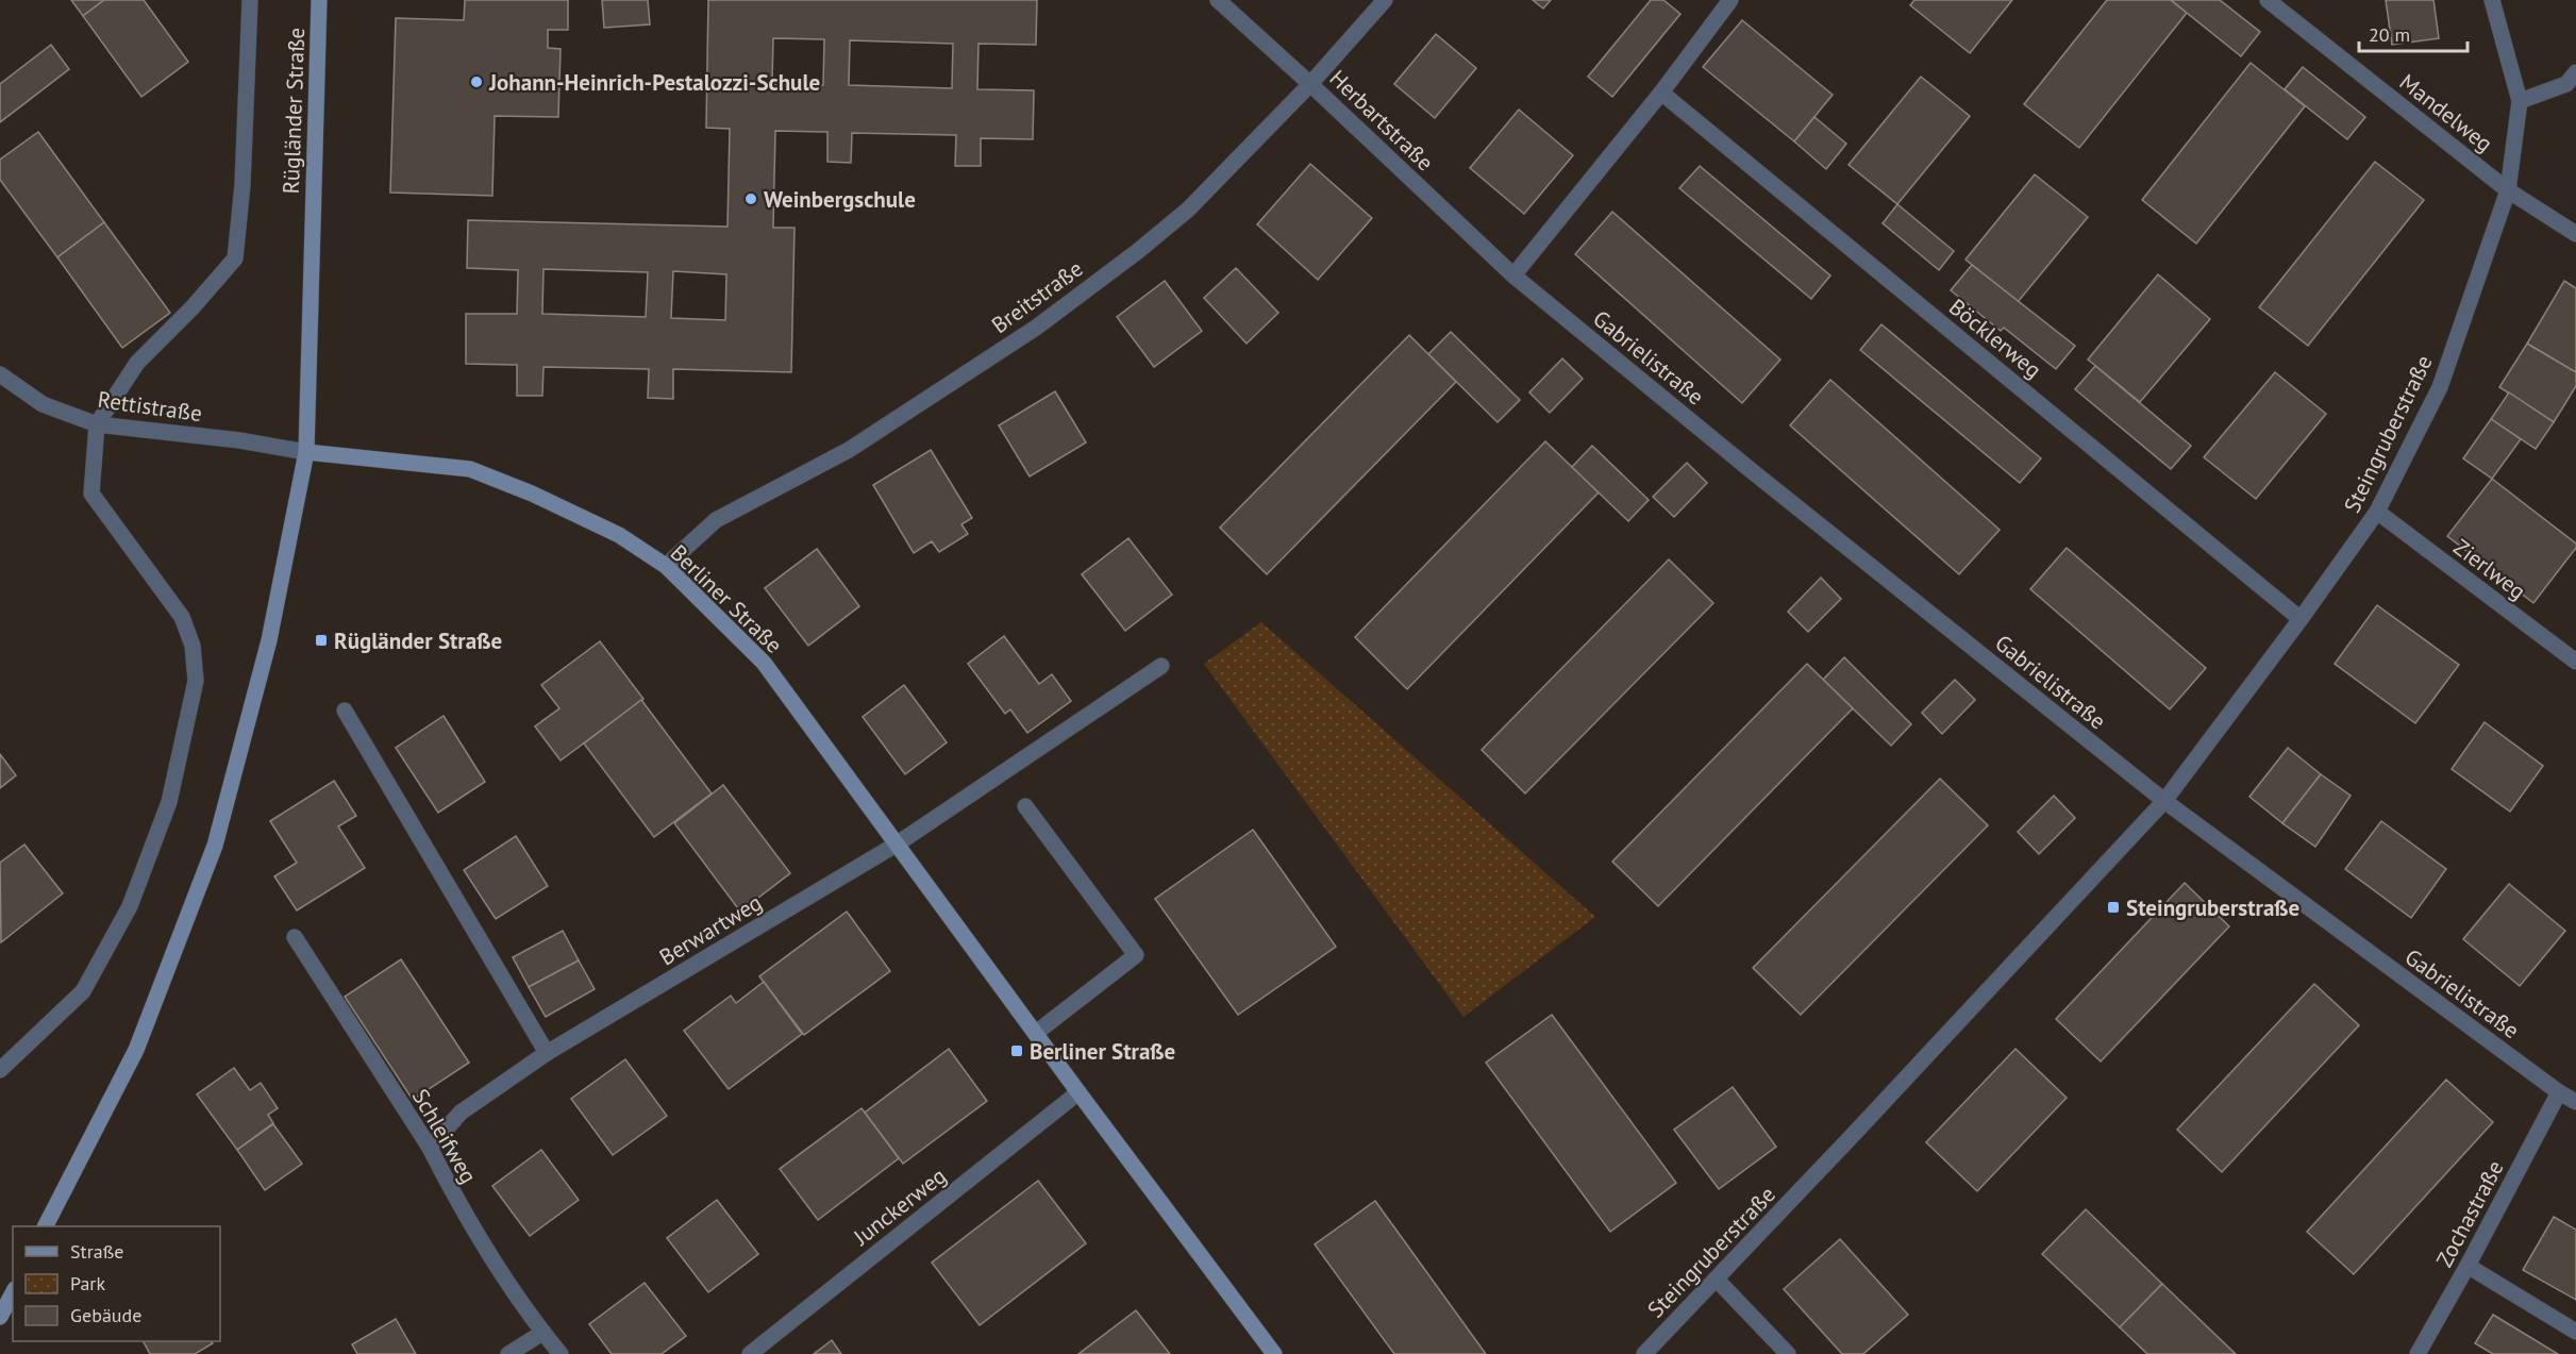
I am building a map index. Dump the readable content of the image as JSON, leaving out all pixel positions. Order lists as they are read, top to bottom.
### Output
{
  "streets": {
    "street": [
      "Rügländer Straße",
      "Mandelweg",
      "Herbartstraße",
      "Breitstraße",
      "Böcklerweg",
      "Gabrielistraße",
      "Rettistraße",
      "Steingruberstraße",
      "Zierlweg",
      "Berliner Straße",
      "Berwartweg",
      "Schleifweg",
      "Junckerweg",
      "Zochastraße"
    ]
  },
  "crossings": [
    ["Rügländer Straße", "Rettistraße"],
    ["Rügländer Straße", "Berliner Straße"],
    ["Mandelweg", "Steingruberstraße"],
    ["Herbartstraße", "Breitstraße"],
    ["Herbartstraße", "Gabrielistraße"],
    ["Breitstraße", "Berliner Straße"],
    ["Böcklerweg", "Steingruberstraße"],
    ["Gabrielistraße", "Steingruberstraße"],
    ["Gabrielistraße", "Zochastraße"],
    ["Rettistraße", "Berliner Straße"],
    ["Steingruberstraße", "Zierlweg"],
    ["Berliner Straße", "Berwartweg"],
    ["Berliner Straße", "Junckerweg"],
    ["Berwartweg", "Schleifweg"]
  ],
  "places": {
    "other": ["Johann-Heinrich-Pestalozzi-Schule", "Weinbergschule"],
    "transit": ["Rügländer Straße", "Steingruberstraße", "Berliner Straße"]
  },
  "legend": ["Straße", "Park", "Gebäude"],
  "scale_bar": "20 m"
}
